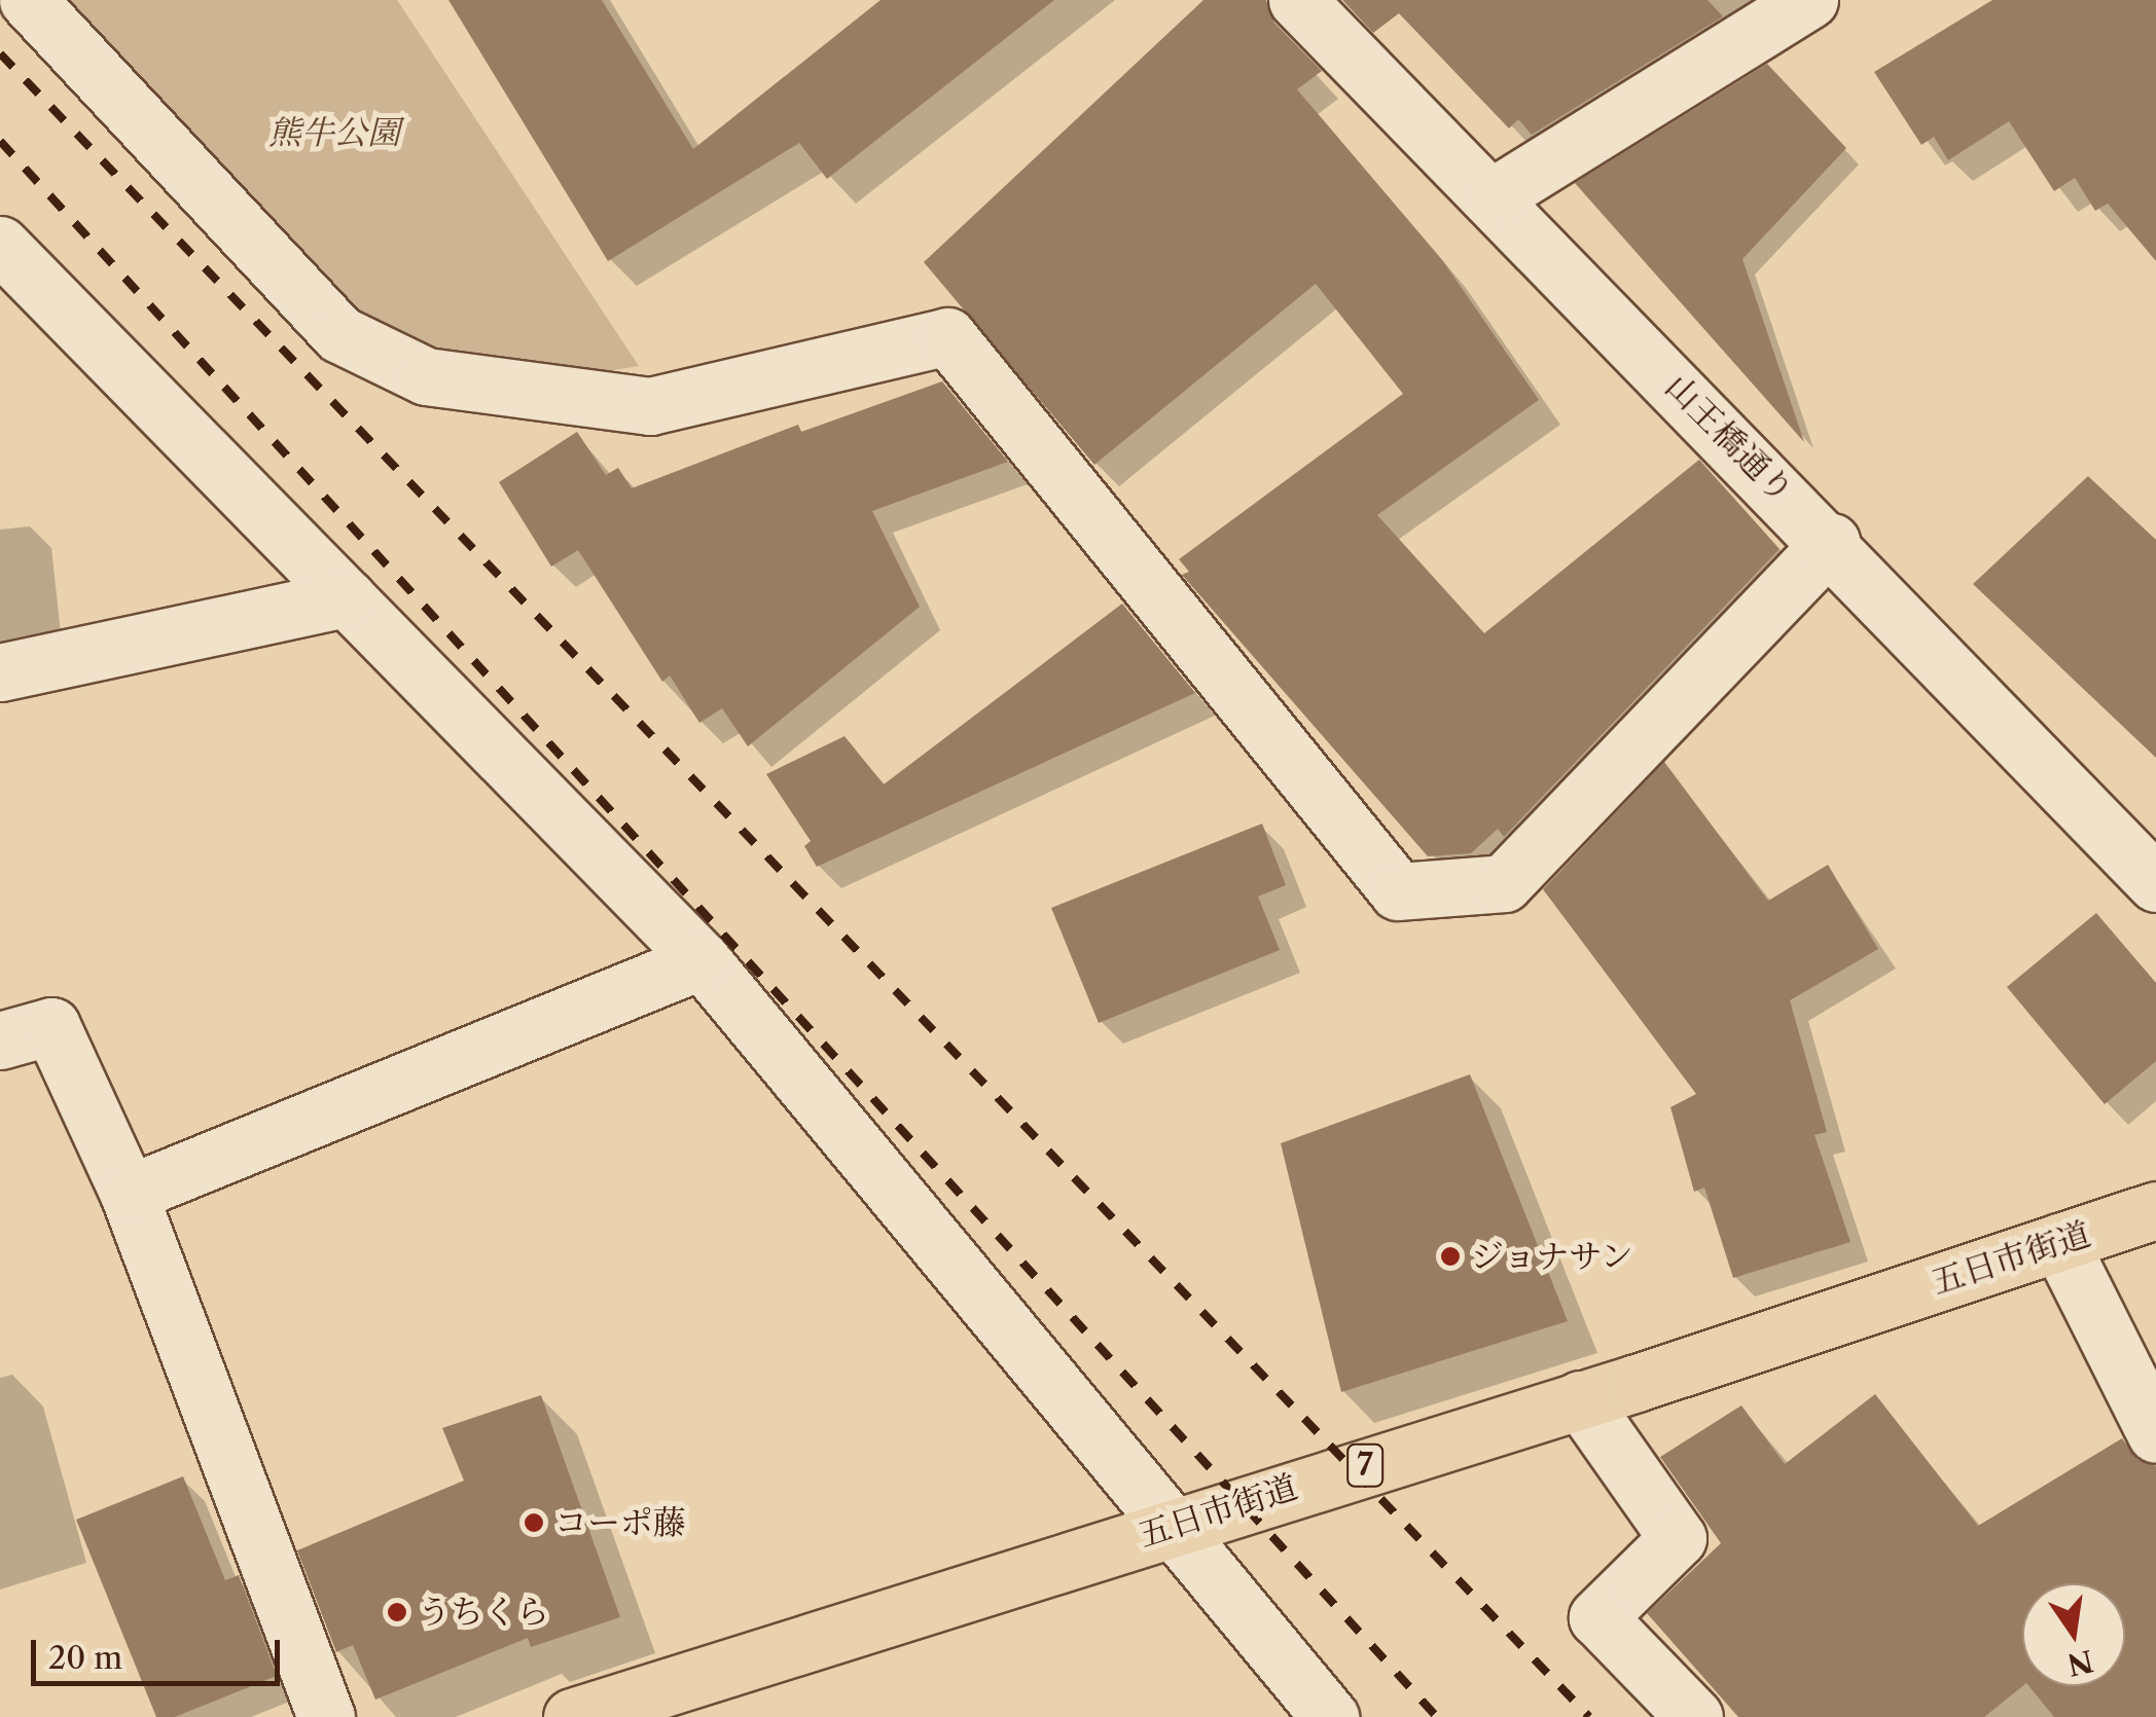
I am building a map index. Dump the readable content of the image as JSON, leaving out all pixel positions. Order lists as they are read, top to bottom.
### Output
{
  "streets": {
    "main road": ["五日市街道", "7"],
    "street": ["山王橋通り"]
  },
  "parks": ["熊牛公園"],
  "places": ["ジョナサン", "コーポ藤", "うちくら"],
  "scale_bar": "20 m",
  "north": "bottom"
}
